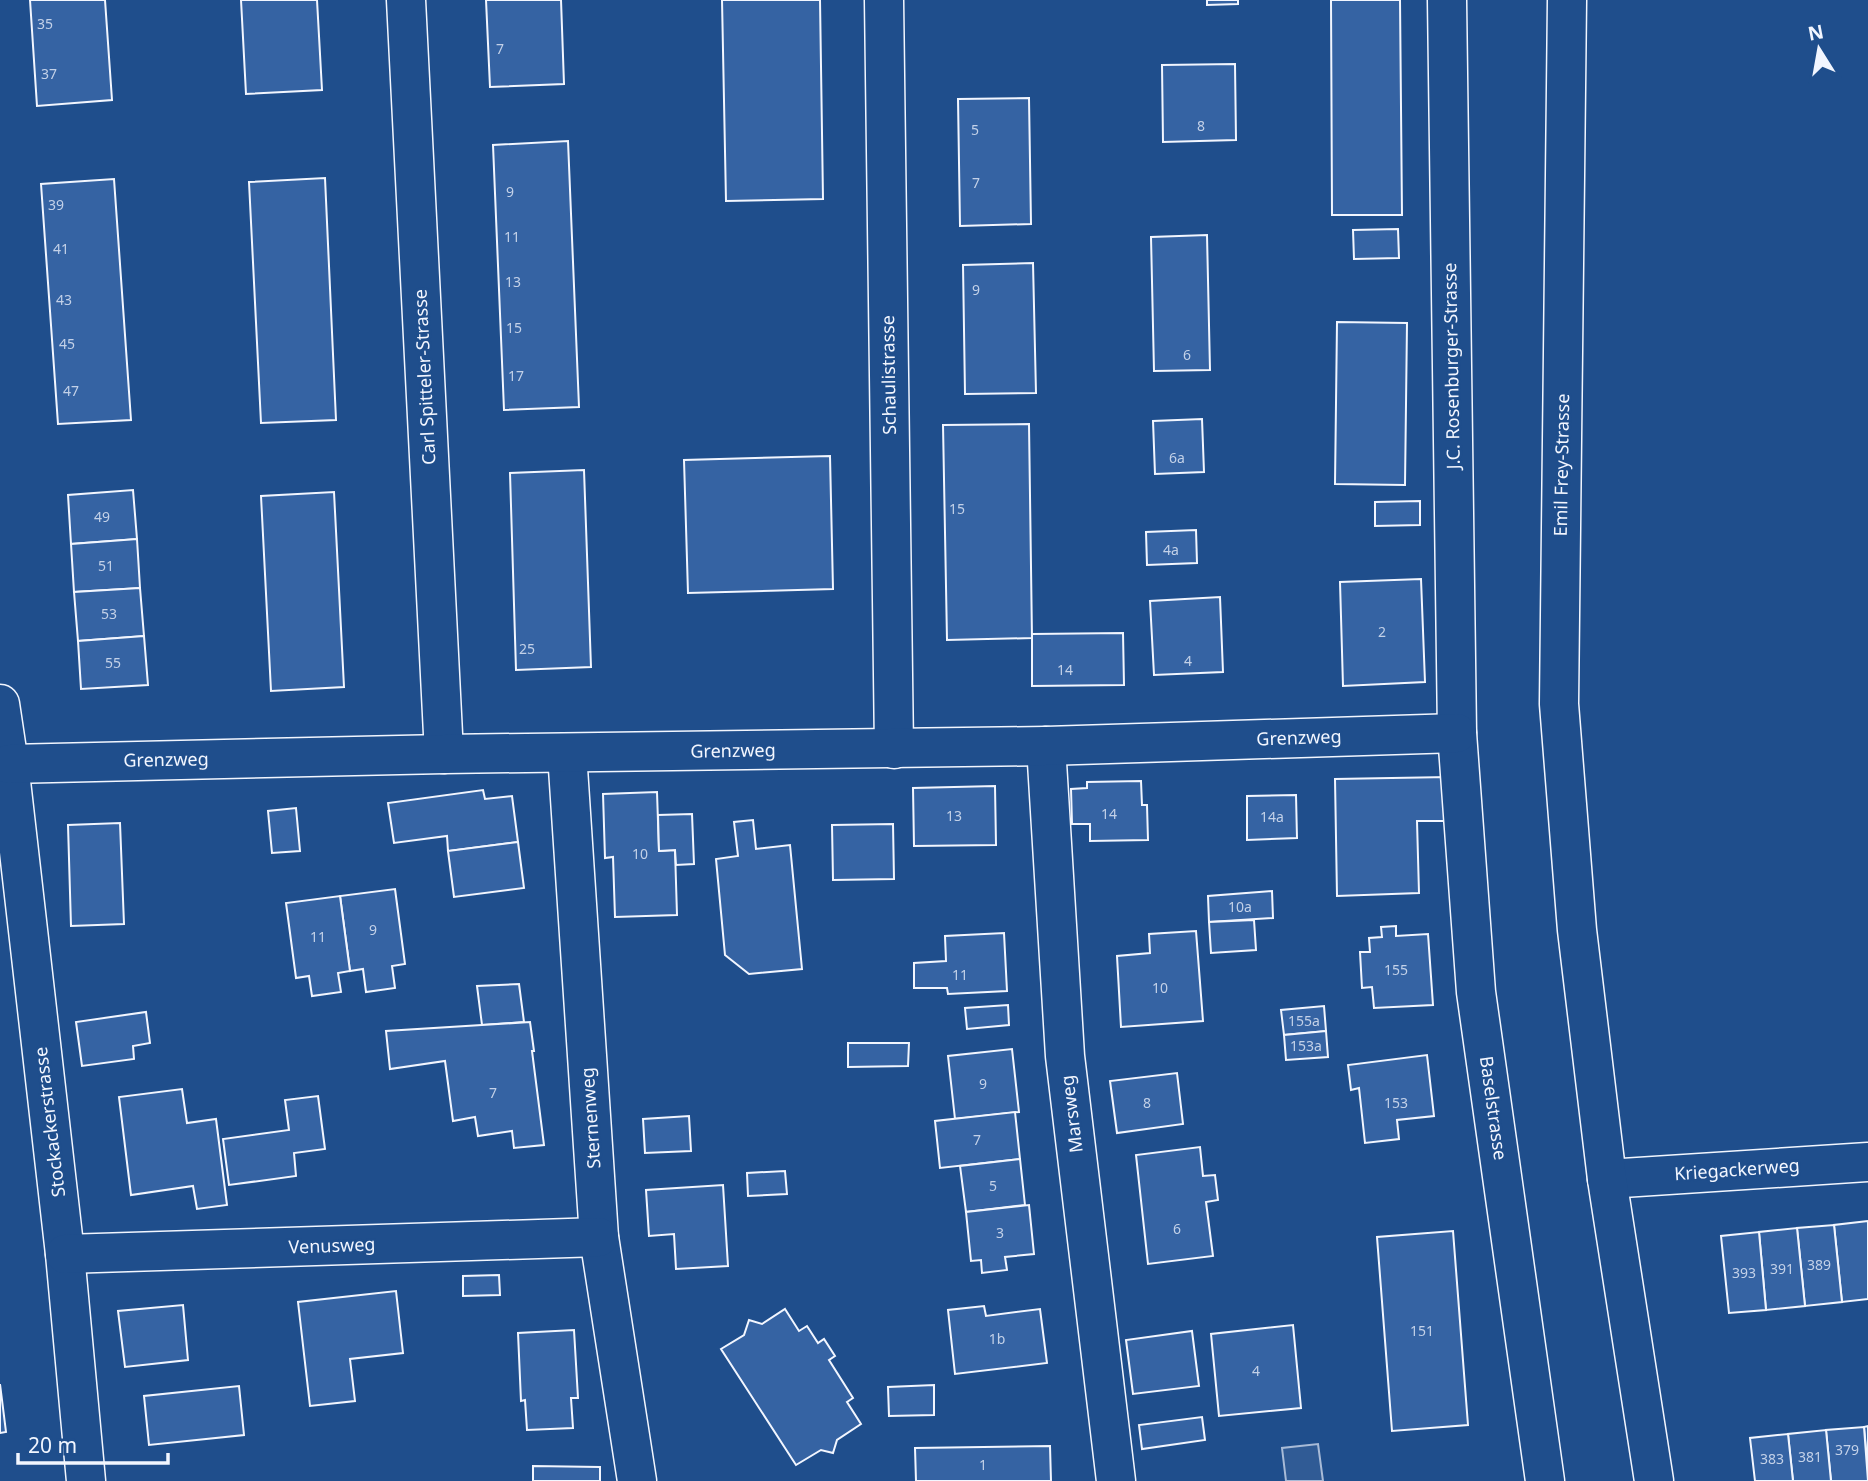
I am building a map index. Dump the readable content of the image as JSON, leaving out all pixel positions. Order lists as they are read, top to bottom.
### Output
{
  "streets": {
    "street": [
      "J.C. Rosenburger-Strasse",
      "Schaulistrasse",
      "Carl Spitteler-Strasse",
      "Emil Frey-Strasse",
      "Grenzweg",
      "Baselstrasse",
      "Marsweg",
      "Sternenweg",
      "Stockackerstrasse",
      "Kriegackerweg",
      "Venusweg"
    ]
  },
  "crossings": [
    ["J.C. Rosenburger-Strasse", "Grenzweg"],
    ["J.C. Rosenburger-Strasse", "Baselstrasse"],
    ["Schaulistrasse", "Grenzweg"],
    ["Carl Spitteler-Strasse", "Grenzweg"],
    ["Emil Frey-Strasse", "Kriegackerweg"],
    ["Grenzweg", "Baselstrasse"],
    ["Grenzweg", "Marsweg"],
    ["Grenzweg", "Sternenweg"],
    ["Grenzweg", "Stockackerstrasse"],
    ["Sternenweg", "Venusweg"],
    ["Stockackerstrasse", "Venusweg"]
  ],
  "house_numbers": [
    "35",
    "7",
    "37",
    "8",
    "5",
    "7",
    "9",
    "39",
    "11",
    "41",
    "13",
    "9",
    "43",
    "15",
    "45",
    "6",
    "17",
    "47",
    "6a",
    "15",
    "49",
    "4a",
    "51",
    "53",
    "2",
    "25",
    "4",
    "55",
    "14",
    "14",
    "13",
    "14a",
    "10",
    "10a",
    "9",
    "11",
    "155",
    "11",
    "10",
    "155a",
    "153a",
    "9",
    "7",
    "8",
    "153",
    "7",
    "5",
    "6",
    "3",
    "389",
    "391",
    "393",
    "151",
    "1b",
    "4",
    "379",
    "381",
    "383",
    "1"
  ],
  "scale_bar": "20 m",
  "north": "top"
}
